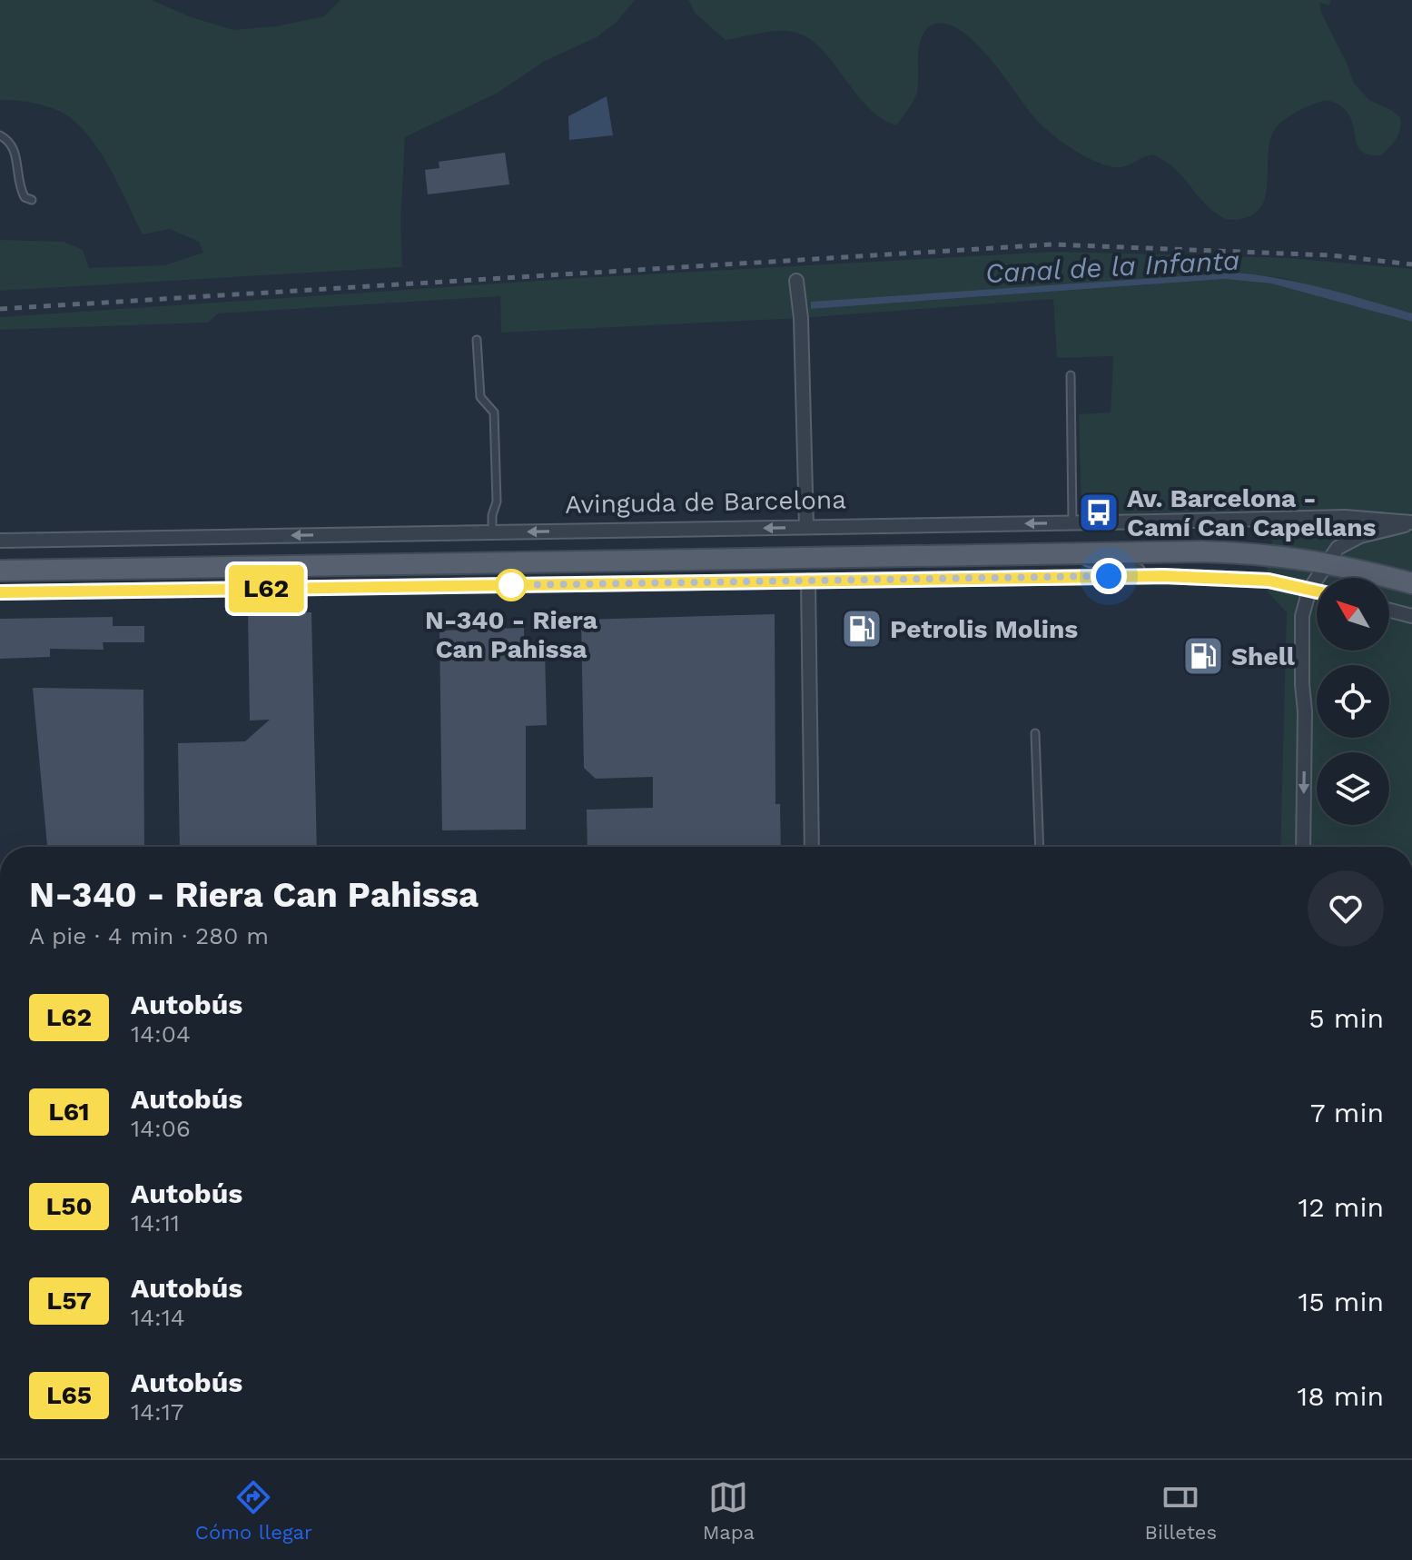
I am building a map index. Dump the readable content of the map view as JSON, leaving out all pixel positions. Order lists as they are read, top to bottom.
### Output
{
  "streets": {
    "street": ["Avinguda de Barcelona"]
  },
  "water": ["Canal de la Infanta"],
  "places": {
    "bus stop": ["Av. Barcelona - Camí Can Capellans"],
    "other": ["N-340 - Riera Can Pahissa"],
    "fuel station": ["Petrolis Molins", "Shell"]
  },
  "lines": ["bus line L62"],
  "north": "top left",
  "page": {
    "on_map": "L62",
    "heading": ["N-340 - Riera Can Pahissa", "A pie · 4 min · 280 m"],
    "list": [
      {
        "mark": "L62",
        "name": "Autobús",
        "note": "14:04",
        "value": "5 min"
      },
      {
        "mark": "L61",
        "name": "Autobús",
        "note": "14:06",
        "value": "7 min"
      },
      {
        "mark": "L50",
        "name": "Autobús",
        "note": "14:11",
        "value": "12 min"
      },
      {
        "mark": "L57",
        "name": "Autobús",
        "note": "14:14",
        "value": "15 min"
      },
      {
        "mark": "L65",
        "name": "Autobús",
        "note": "14:17",
        "value": "18 min"
      }
    ],
    "tabs": ["Cómo llegar", "Mapa", "Billetes"]
  }
}
